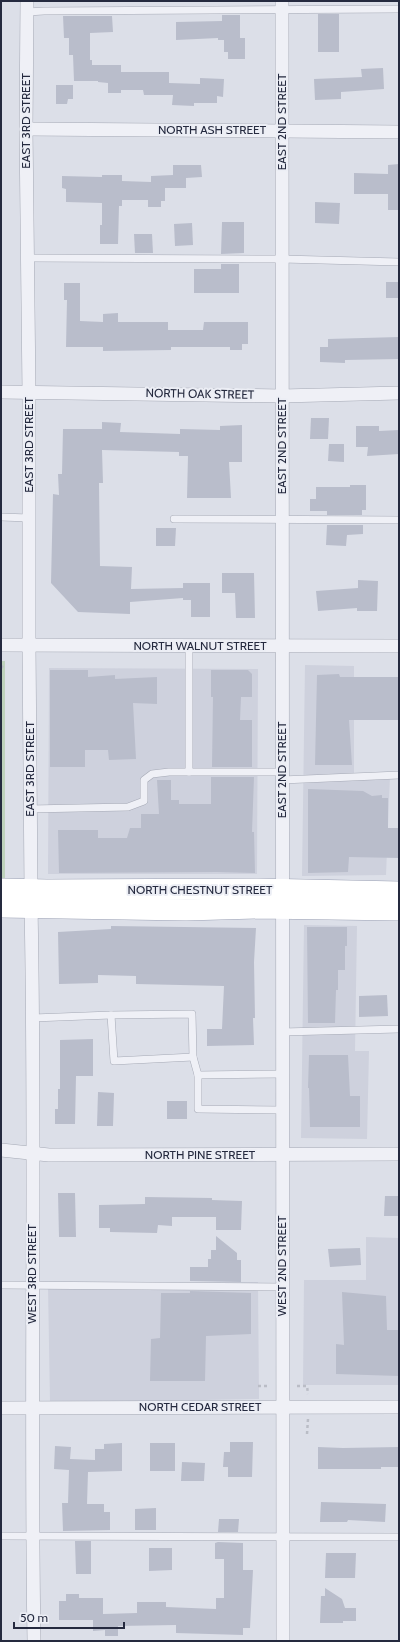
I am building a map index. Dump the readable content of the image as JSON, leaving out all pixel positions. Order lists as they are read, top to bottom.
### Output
{
  "streets": {
    "main road": ["NORTH CHESTNUT STREET"],
    "street": [
      "EAST 3RD STREET",
      "EAST 2ND STREET",
      "NORTH ASH STREET",
      "NORTH OAK STREET",
      "NORTH WALNUT STREET",
      "NORTH PINE STREET",
      "WEST 2ND STREET",
      "WEST 3RD STREET",
      "NORTH CEDAR STREET"
    ]
  },
  "crossings": [
    ["EAST 3RD STREET", "NORTH ASH STREET"],
    ["EAST 3RD STREET", "NORTH OAK STREET"],
    ["EAST 3RD STREET", "NORTH WALNUT STREET"],
    ["EAST 3RD STREET", "NORTH CHESTNUT STREET"],
    ["EAST 3RD STREET", "WEST 3RD STREET"],
    ["EAST 2ND STREET", "NORTH ASH STREET"],
    ["EAST 2ND STREET", "NORTH OAK STREET"],
    ["EAST 2ND STREET", "NORTH WALNUT STREET"],
    ["EAST 2ND STREET", "NORTH CHESTNUT STREET"],
    ["EAST 2ND STREET", "WEST 2ND STREET"],
    ["NORTH CHESTNUT STREET", "WEST 2ND STREET"],
    ["NORTH CHESTNUT STREET", "WEST 3RD STREET"],
    ["NORTH PINE STREET", "WEST 2ND STREET"],
    ["NORTH PINE STREET", "WEST 3RD STREET"],
    ["WEST 2ND STREET", "NORTH CEDAR STREET"],
    ["WEST 3RD STREET", "NORTH CEDAR STREET"]
  ],
  "scale_bar": "50 m"
}
